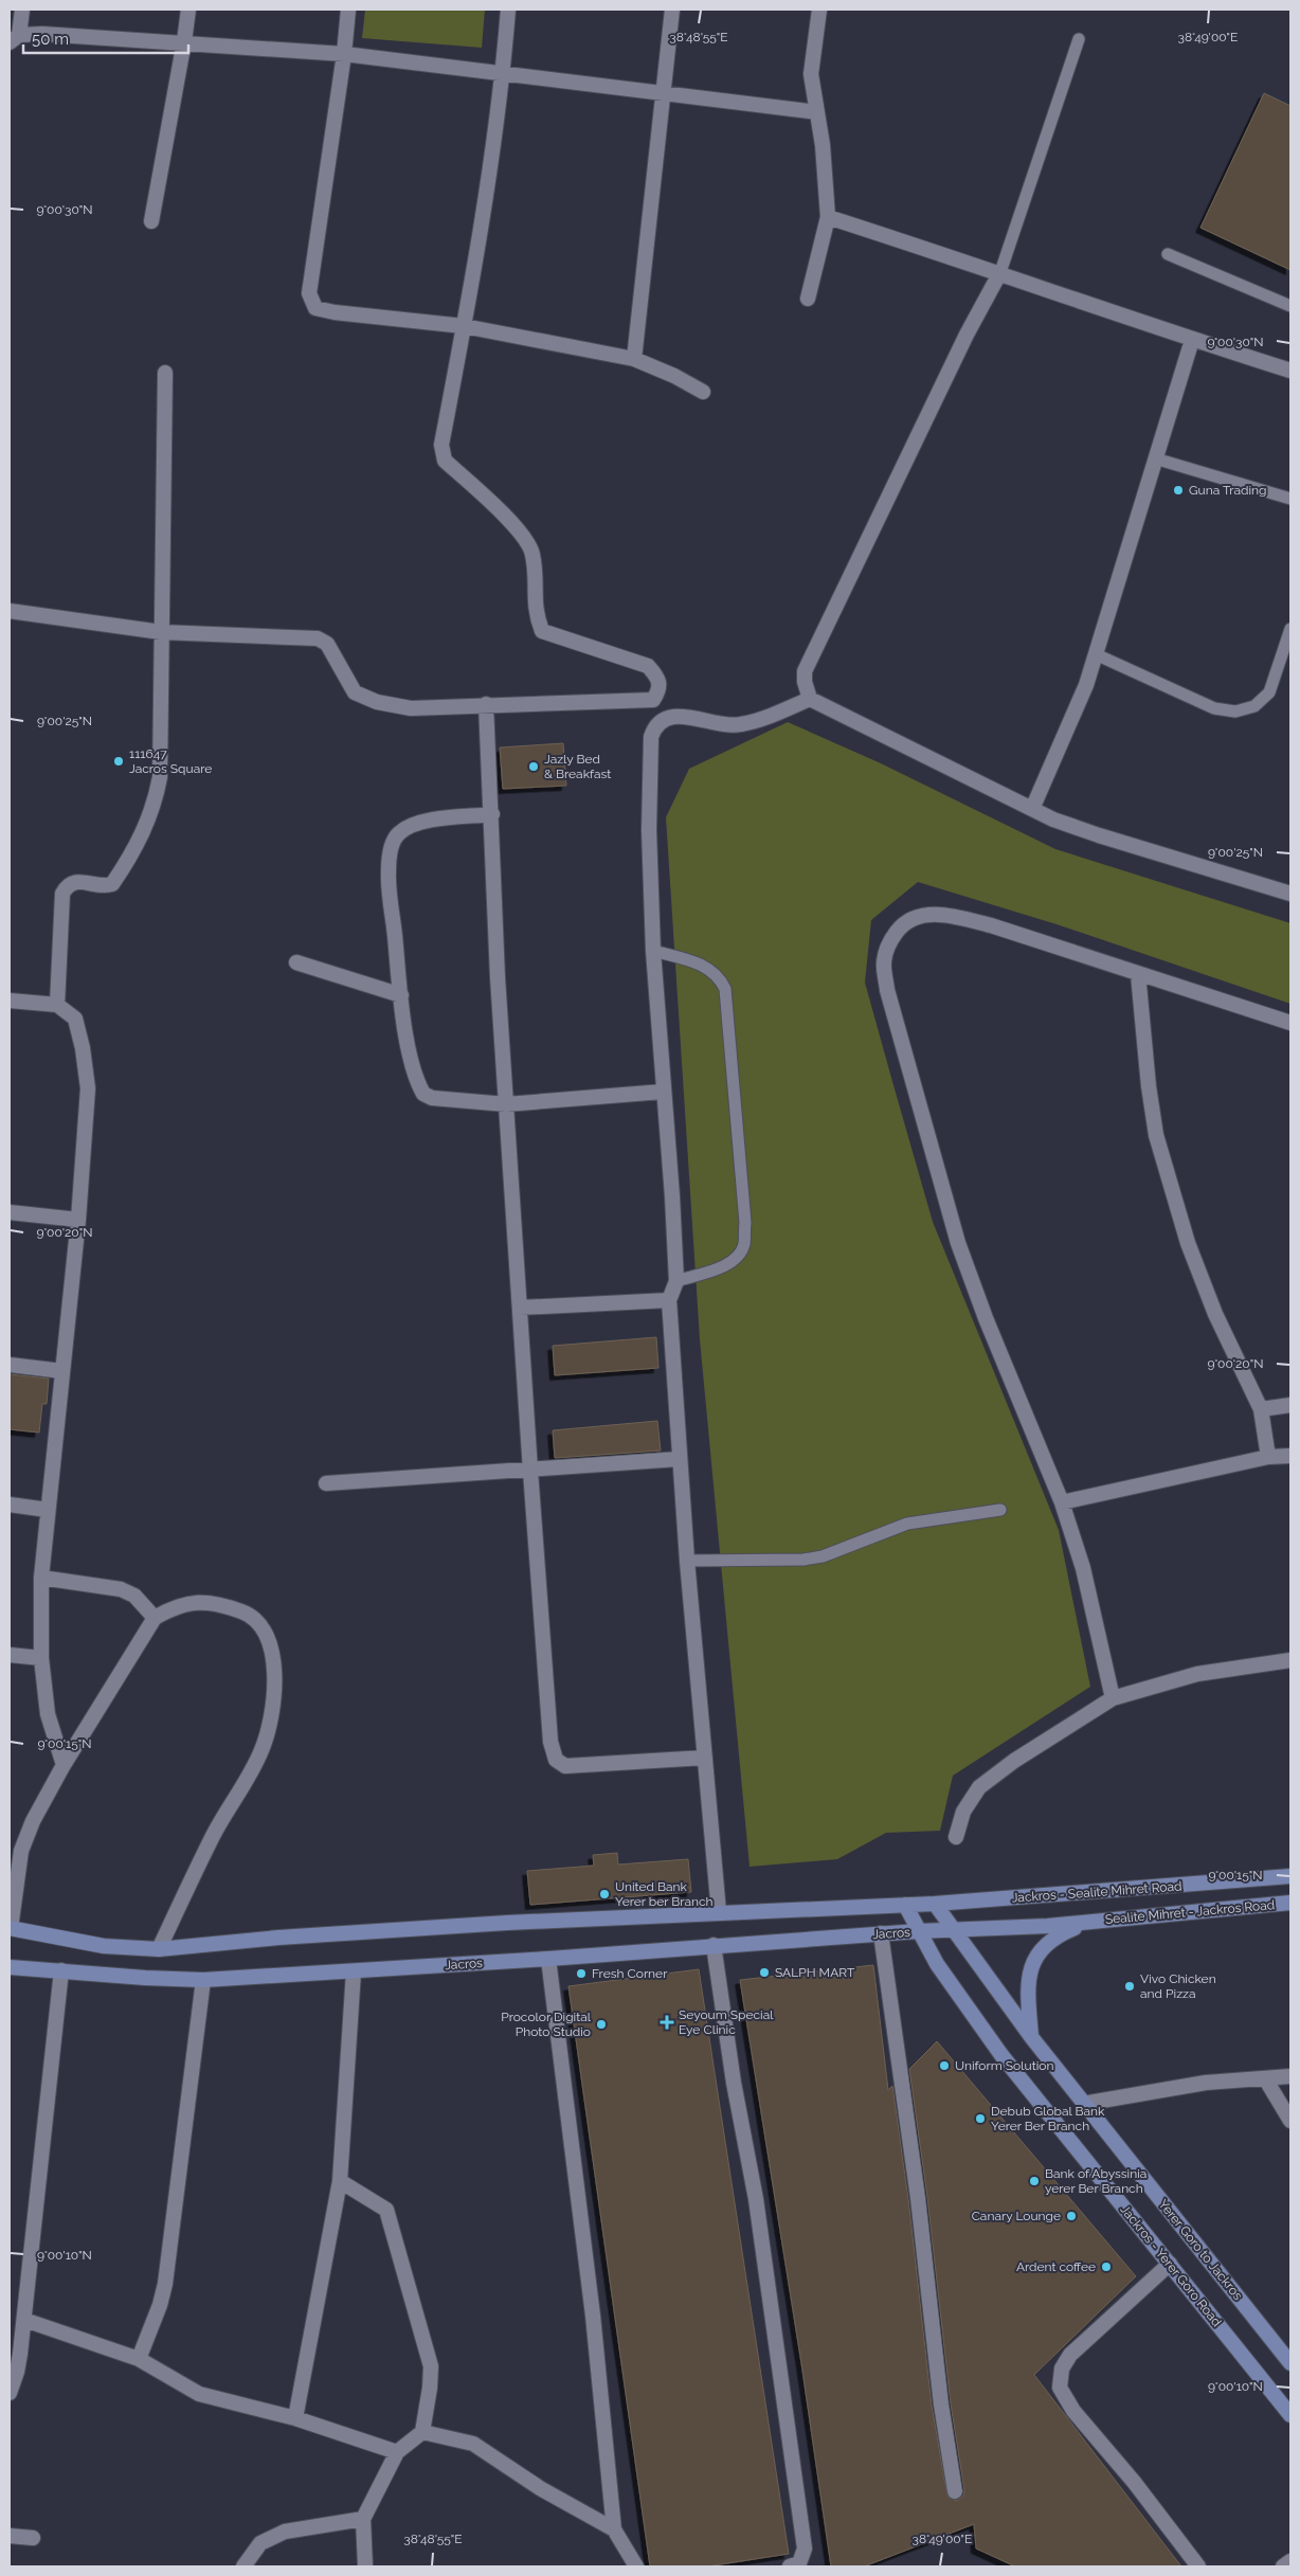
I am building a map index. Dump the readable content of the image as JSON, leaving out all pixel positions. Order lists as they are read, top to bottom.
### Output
{
  "streets": {
    "main road": [
      "Jackros - Sealite Mihret Road",
      "Sealite Mihret - Jackros Road",
      "Jacros",
      "Yerer Goro to Jackros",
      "Jackros - Yerer Goro Road"
    ]
  },
  "crossings": [
    ["Jackros - Sealite Mihret Road", "Jacros"],
    ["Jackros - Sealite Mihret Road", "Yerer Goro to Jackros"],
    ["Sealite Mihret - Jackros Road", "Jacros"],
    ["Jacros", "Yerer Goro to Jackros"],
    ["Jacros", "Jackros - Yerer Goro Road"]
  ],
  "places": {
    "other": [
      "Guna Trading",
      "111647 Jacros Square",
      "Jazly Bed & Breakfast",
      "United Bank Yerer ber Branch",
      "SALPH MART",
      "Fresh Corner",
      "Vivo Chicken and Pizza",
      "Procolor Digital Photo Studio",
      "Uniform Solution",
      "Debub Global Bank Yerer Ber Branch",
      "Bank of Abyssinia yerer Ber Branch",
      "Canary Lounge",
      "Ardent coffee"
    ],
    "health": ["Seyoum Special Eye Clinic"]
  },
  "scale_bar": "50 m",
  "coordinates": [
    "38°48'55\"E",
    "38°49'00\"E",
    "9°00'30\"N",
    "9°00'25\"N",
    "9°00'20\"N",
    "9°00'15\"N",
    "9°00'10\"N"
  ]
}
